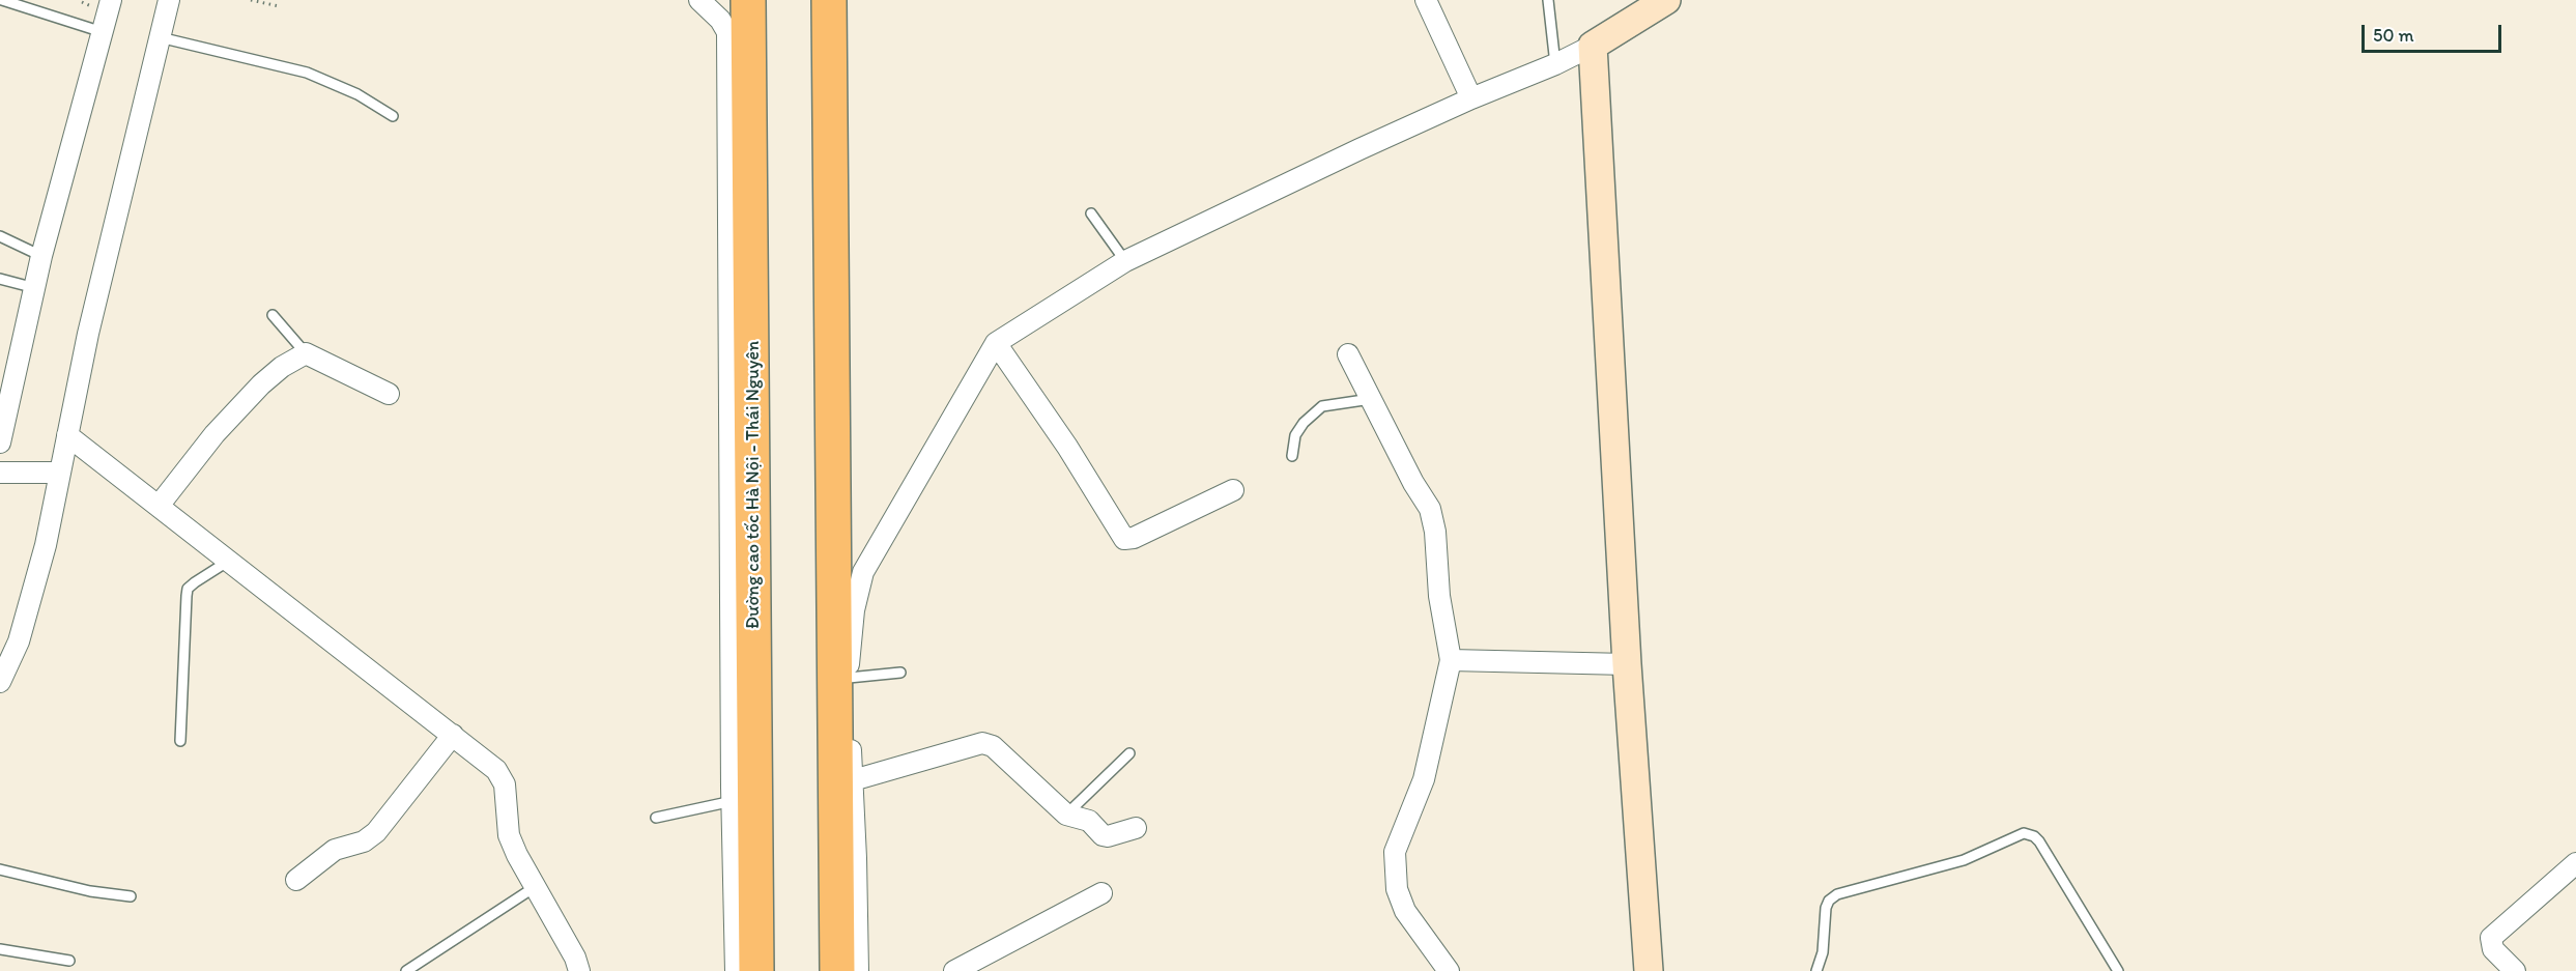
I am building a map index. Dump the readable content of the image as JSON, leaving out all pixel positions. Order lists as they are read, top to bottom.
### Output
{
  "streets": {
    "highway": ["Đường cao tốc Hà Nội - Thái Nguyên"]
  },
  "scale_bar": "50 m"
}
